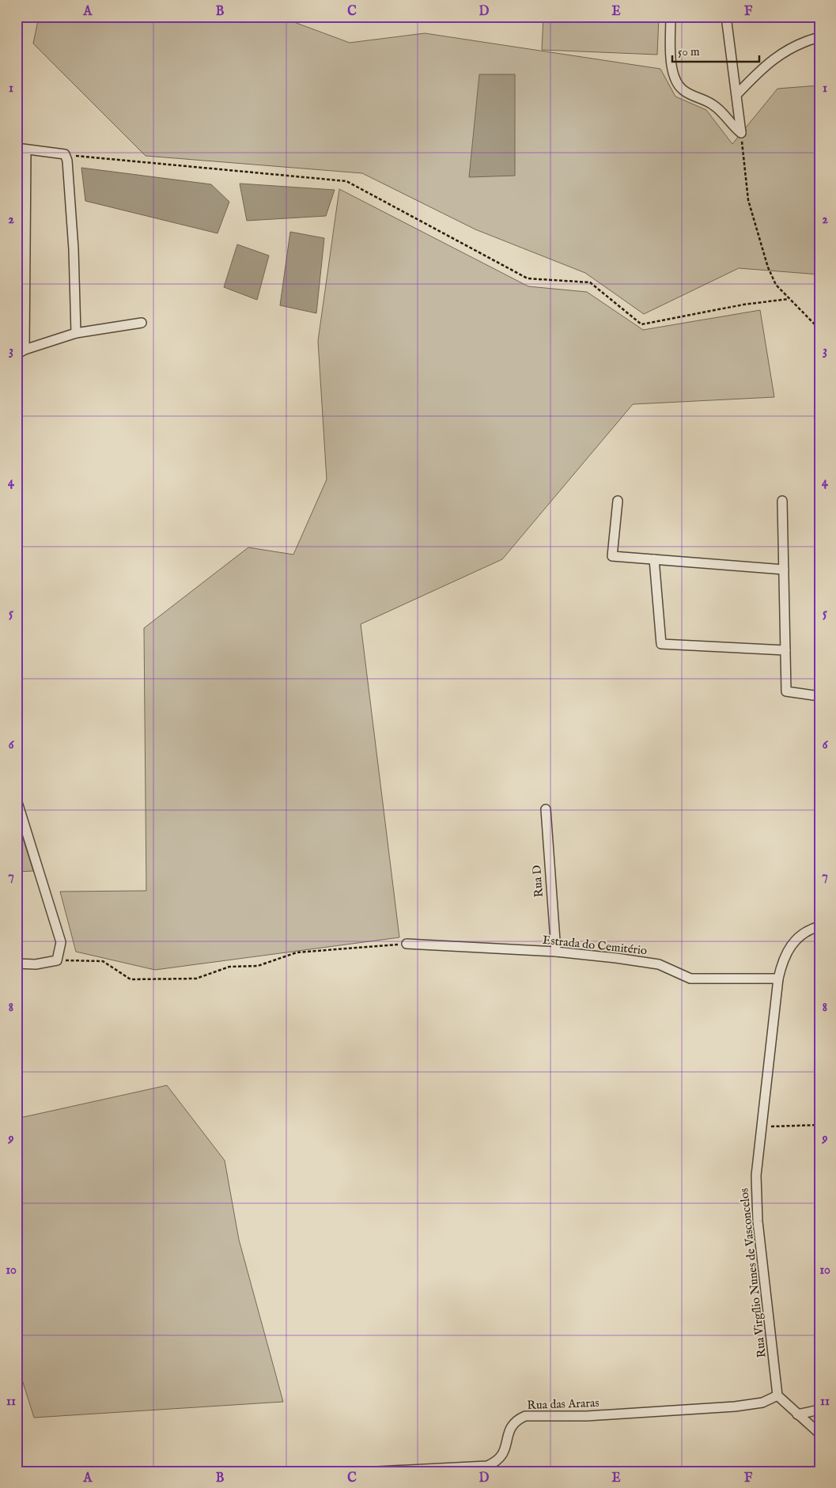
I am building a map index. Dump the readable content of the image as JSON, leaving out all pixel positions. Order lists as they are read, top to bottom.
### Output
{
  "streets": {
    "street": [
      "Rua D",
      "Estrada do Cemitério",
      "Rua Virgílio Nunes de Vasconcelos",
      "Rua das Araras"
    ]
  },
  "crossings": [
    ["Rua D", "Estrada do Cemitério"],
    ["Estrada do Cemitério", "Rua Virgílio Nunes de Vasconcelos"],
    ["Rua Virgílio Nunes de Vasconcelos", "Rua das Araras"]
  ],
  "scale_bar": "50 m",
  "grid": {
    "columns": [
      "A",
      "B",
      "C",
      "D",
      "E",
      "F"
    ],
    "rows": [
      "1",
      "2",
      "3",
      "4",
      "5",
      "6",
      "7",
      "8",
      "9",
      "10",
      "11"
    ]
  }
}
